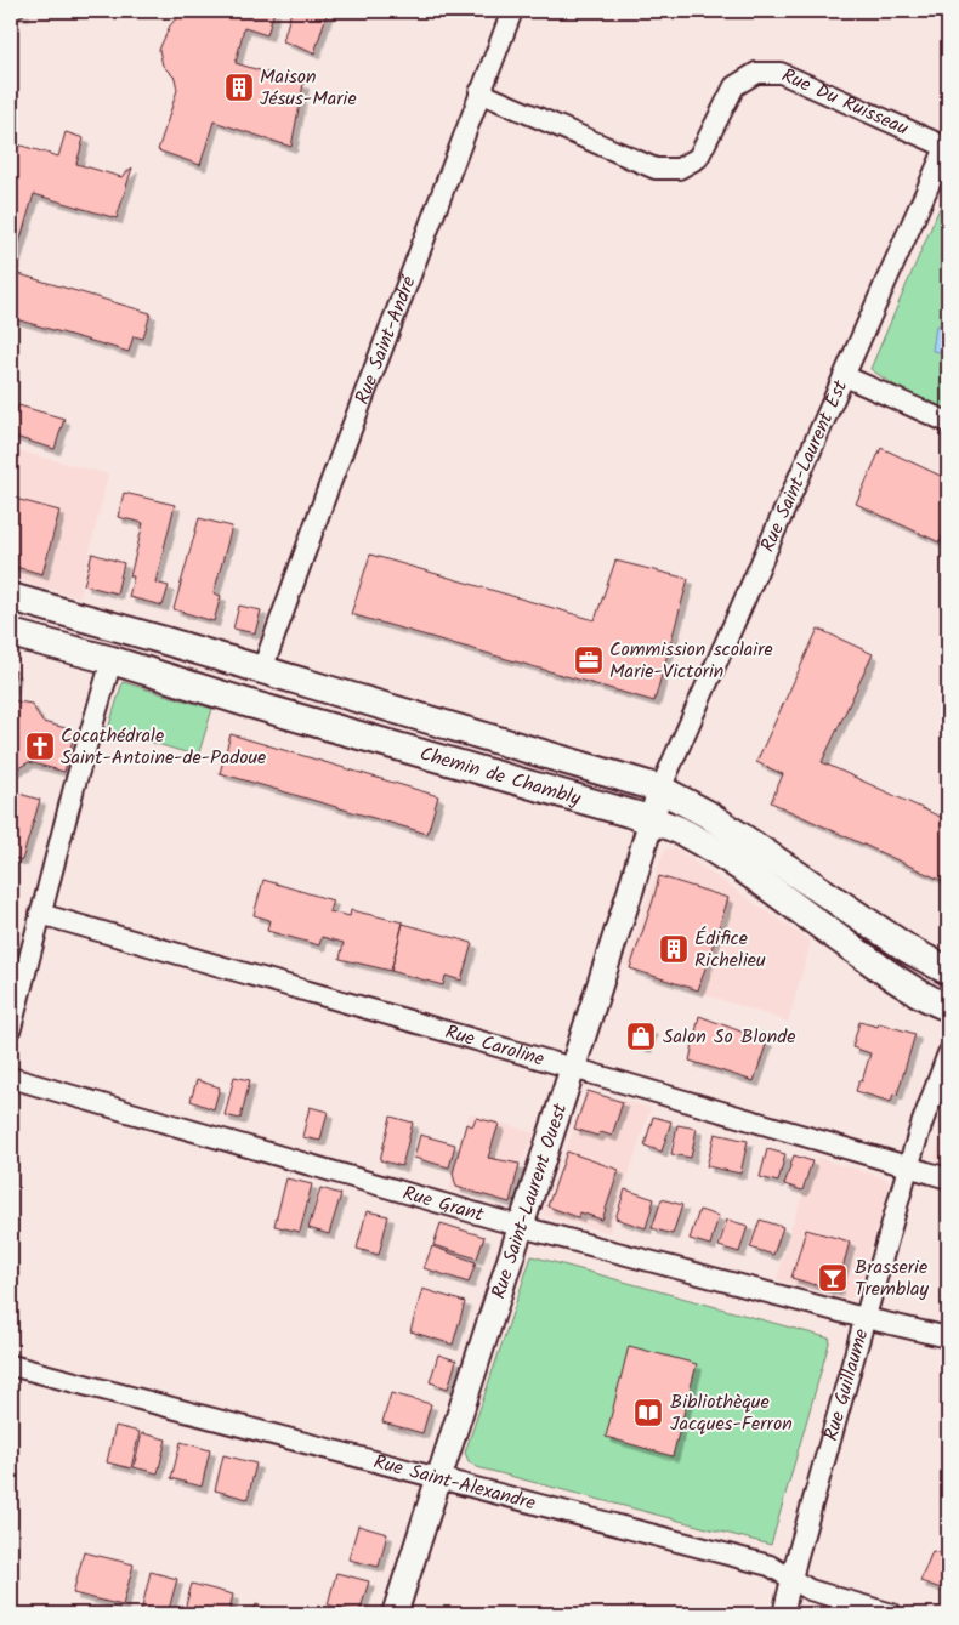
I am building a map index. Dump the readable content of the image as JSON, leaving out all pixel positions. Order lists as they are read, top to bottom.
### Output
{
  "streets": {
    "main road": ["Chemin de Chambly"],
    "street": [
      "Rue Du Ruisseau",
      "Rue Saint-André",
      "Rue Saint-Laurent Est",
      "Rue Caroline",
      "Rue Saint-Laurent Ouest",
      "Rue Grant",
      "Rue Guillaume",
      "Rue Saint-Alexandre"
    ]
  },
  "crossings": [
    ["Rue Du Ruisseau", "Rue Saint-André"],
    ["Rue Du Ruisseau", "Rue Saint-Laurent Est"],
    ["Rue Saint-André", "Chemin de Chambly"],
    ["Rue Saint-Laurent Est", "Chemin de Chambly"],
    ["Rue Saint-Laurent Est", "Rue Saint-Laurent Ouest"],
    ["Chemin de Chambly", "Rue Saint-Laurent Ouest"],
    ["Rue Caroline", "Rue Saint-Laurent Ouest"],
    ["Rue Caroline", "Rue Guillaume"],
    ["Rue Saint-Laurent Ouest", "Rue Grant"],
    ["Rue Saint-Laurent Ouest", "Rue Saint-Alexandre"],
    ["Rue Grant", "Rue Guillaume"],
    ["Rue Guillaume", "Rue Saint-Alexandre"]
  ],
  "places": {
    "building": ["Maison Jésus-Marie", "Édifice Richelieu"],
    "office": ["Commission scolaire Marie-Victorin"],
    "church": ["Cocathédrale Saint-Antoine-de-Padoue"],
    "shop": ["Salon So Blonde"],
    "bar": ["Brasserie Tremblay"],
    "library": ["Bibliothèque Jacques-Ferron"]
  }
}
